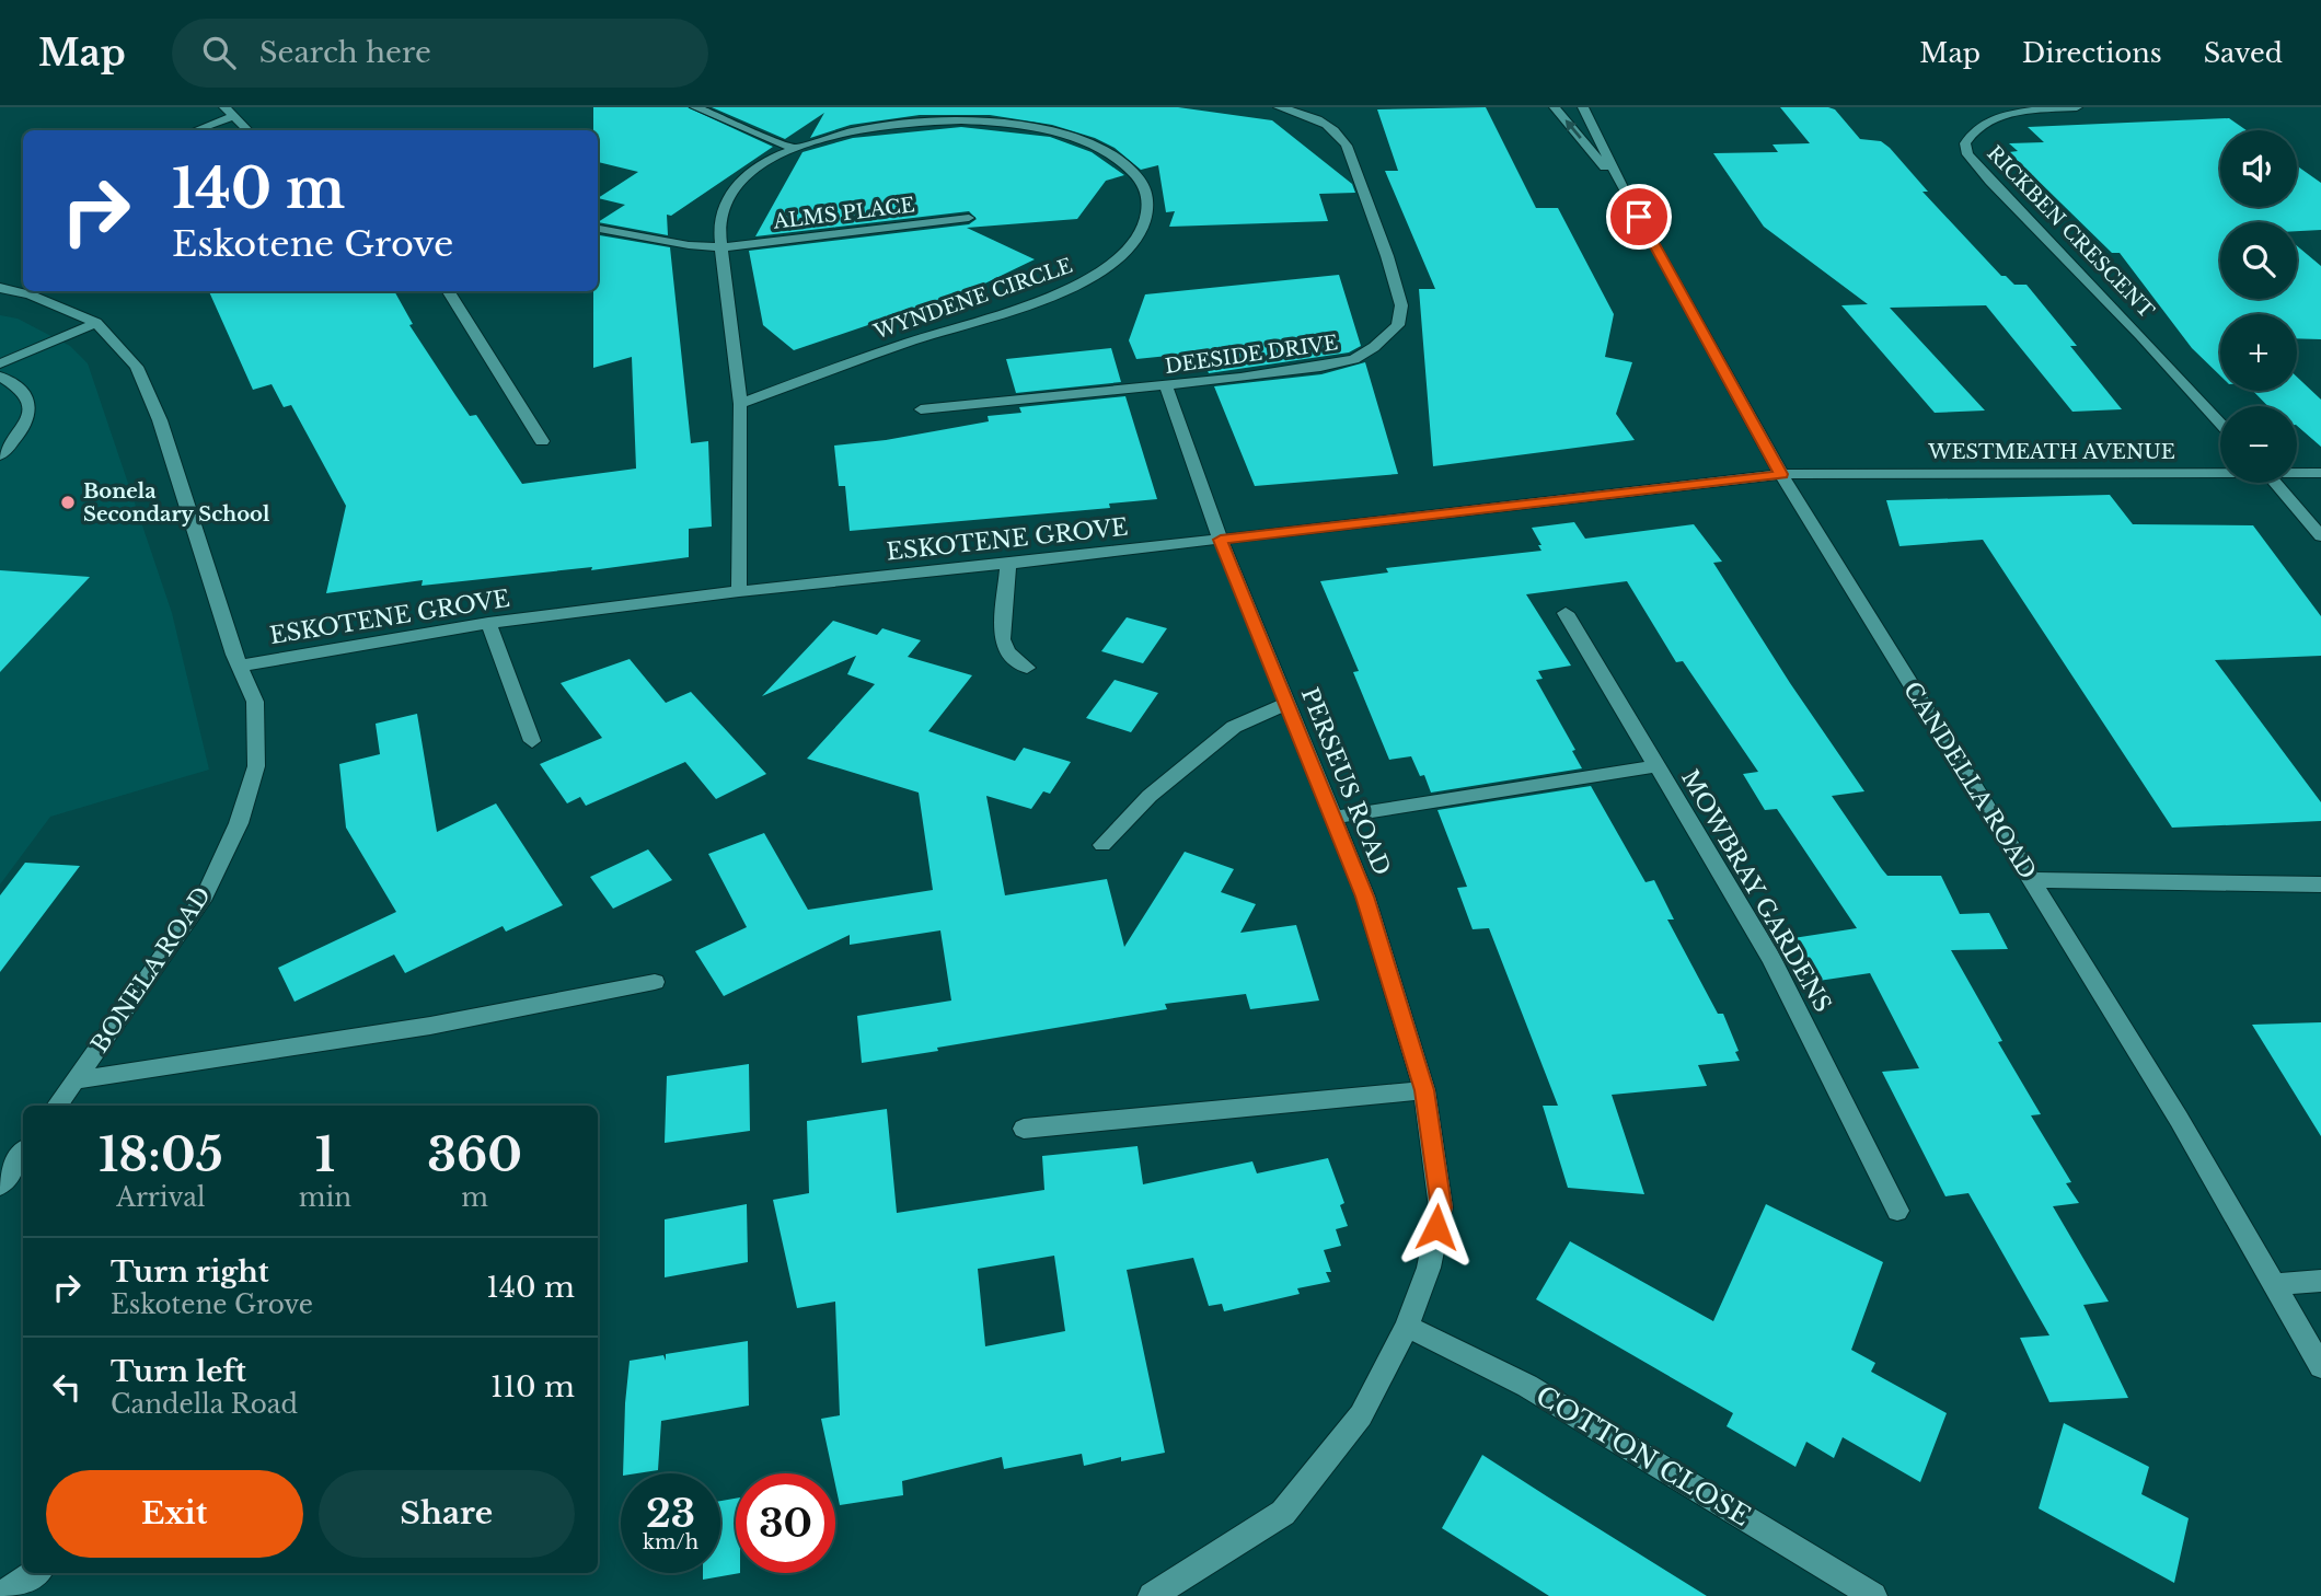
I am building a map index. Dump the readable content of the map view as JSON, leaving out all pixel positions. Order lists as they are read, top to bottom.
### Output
{
  "streets": {
    "street": [
      "ALMS PLACE",
      "RICKBEN CRESCENT",
      "WYNDENE CIRCLE",
      "DEESIDE DRIVE",
      "WESTMEATH AVENUE",
      "ESKOTENE GROVE",
      "CANDELLA ROAD",
      "PERSEUS ROAD",
      "MOWBRAY GARDENS",
      "BONELA ROAD",
      "COTTON CLOSE"
    ]
  },
  "crossings": [
    ["ALMS PLACE", "WYNDENE CIRCLE"],
    ["WYNDENE CIRCLE", "ESKOTENE GROVE"],
    ["DEESIDE DRIVE", "PERSEUS ROAD"],
    ["WESTMEATH AVENUE", "ESKOTENE GROVE"],
    ["WESTMEATH AVENUE", "CANDELLA ROAD"],
    ["ESKOTENE GROVE", "CANDELLA ROAD"],
    ["ESKOTENE GROVE", "PERSEUS ROAD"],
    ["ESKOTENE GROVE", "BONELA ROAD"],
    ["PERSEUS ROAD", "MOWBRAY GARDENS"],
    ["PERSEUS ROAD", "COTTON CLOSE"]
  ],
  "places": ["Bonela Secondary School"],
  "page": {
    "header": "Map",
    "search": "Search here",
    "nav": ["Map", "Directions", "Saved"],
    "map_buttons": ["+", "−"],
    "turn": ["140 m", "Eskotene Grove"],
    "eta": [
      "18:05",
      "Arrival",
      "1",
      "min",
      "360",
      "m"
    ],
    "list": [
      {
        "name": "Turn right",
        "note": "Eskotene Grove",
        "value": "140 m"
      },
      {
        "name": "Turn left",
        "note": "Candella Road",
        "value": "110 m"
      }
    ],
    "buttons": ["Exit", "Share"],
    "speed": "23 km/h",
    "limit": "30"
  }
}
